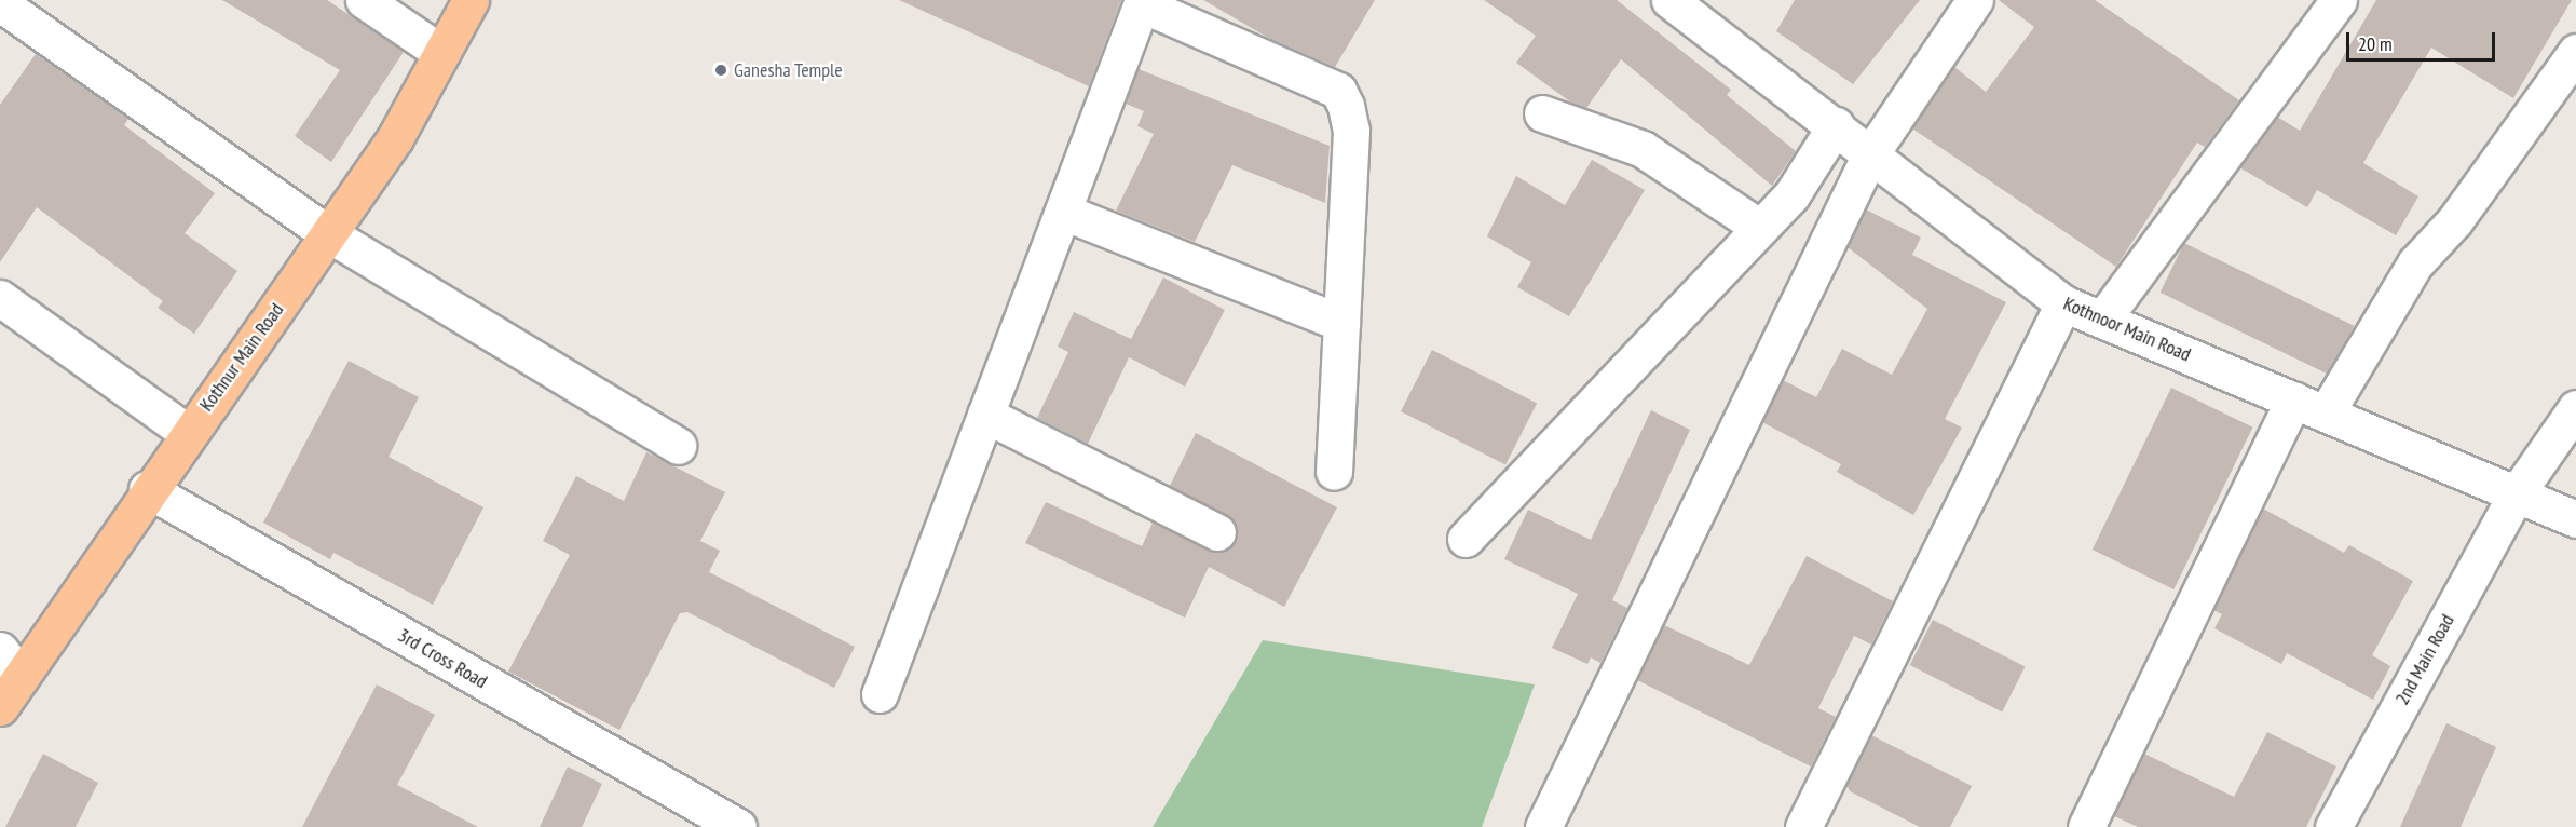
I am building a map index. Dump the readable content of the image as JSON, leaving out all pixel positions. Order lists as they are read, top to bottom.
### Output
{
  "streets": {
    "main road": ["Kothnur Main Road"],
    "street": ["Kothnoor Main Road", "3rd Cross Road", "2nd Main Road"]
  },
  "crossings": [
    ["Kothnoor Main Road", "2nd Main Road"],
    ["Kothnur Main Road", "3rd Cross Road"]
  ],
  "places": ["Ganesha Temple"],
  "scale_bar": "20 m"
}
